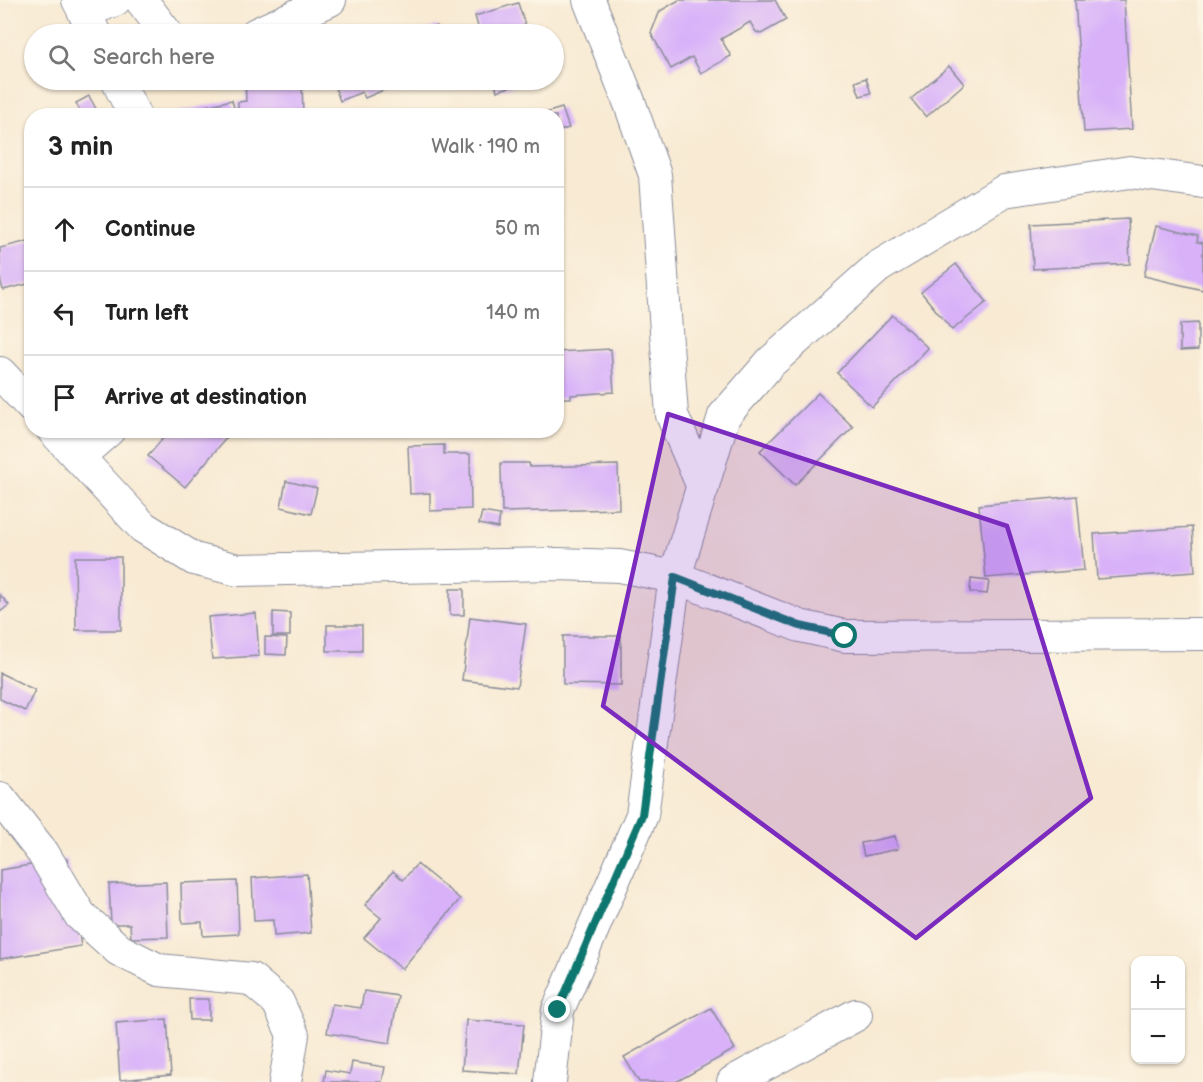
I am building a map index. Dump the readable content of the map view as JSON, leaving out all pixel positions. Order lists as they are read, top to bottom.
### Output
{
  "page": {
    "search": "Search here",
    "heading": ["3 min", "Walk · 190 m"],
    "list": [
      ["Continue", "50 m"],
      ["Turn left", "140 m"],
      "Arrive at destination"
    ],
    "map_buttons": ["+", "−"]
  }
}
